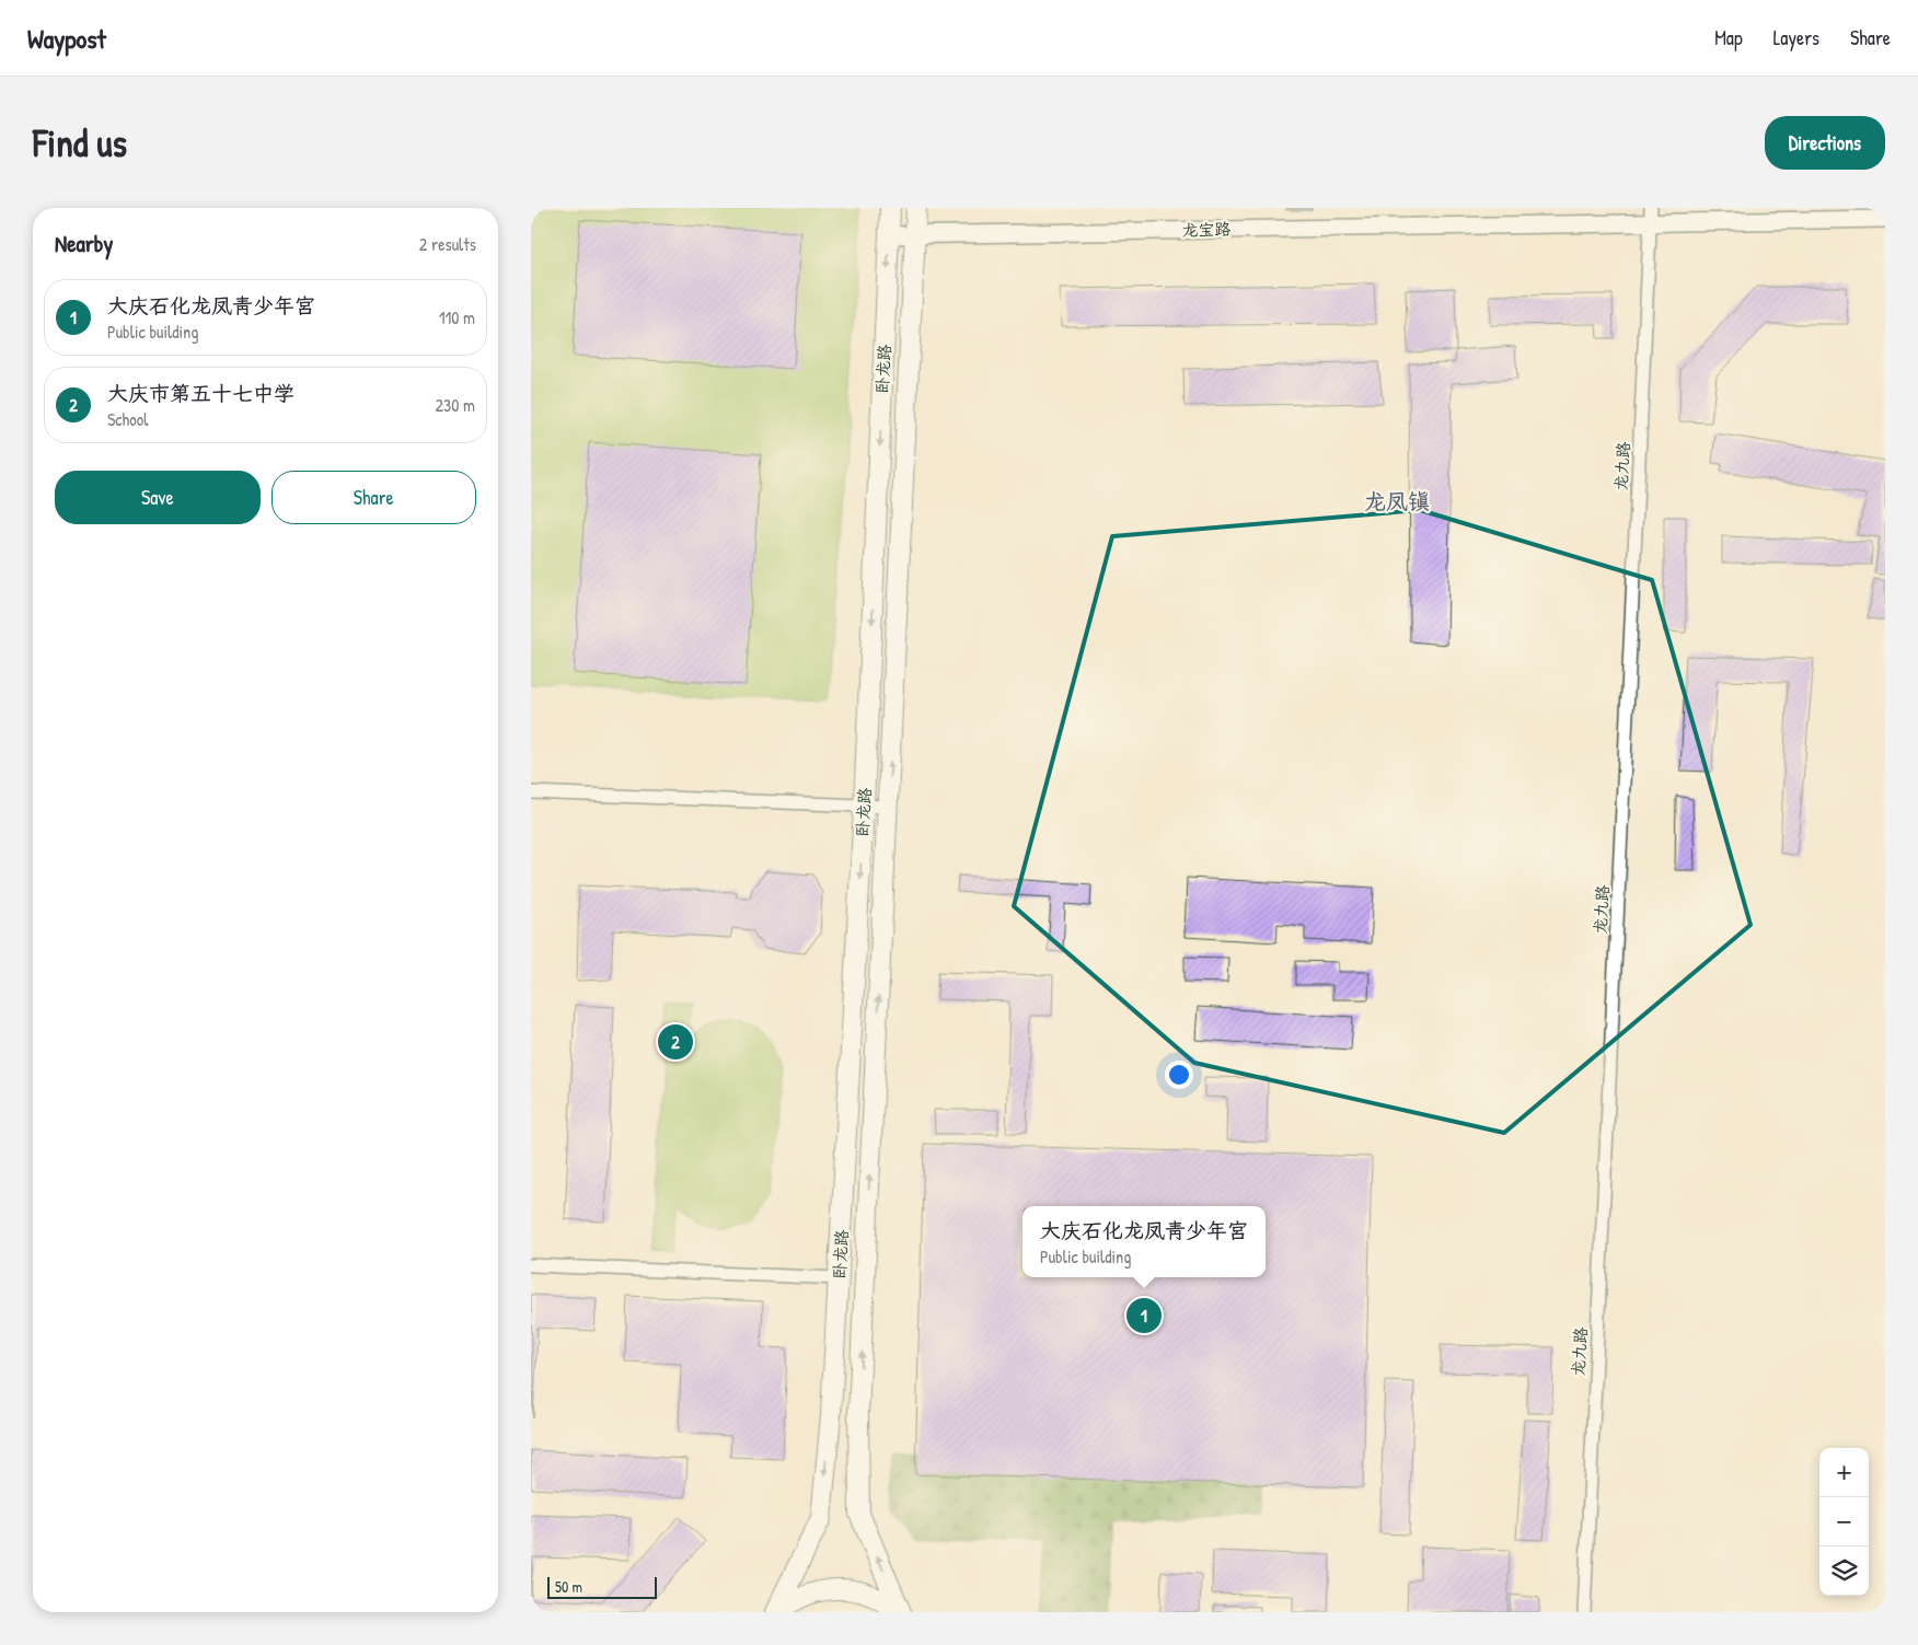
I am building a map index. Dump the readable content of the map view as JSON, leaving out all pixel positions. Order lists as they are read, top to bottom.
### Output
{
  "streets": {
    "main road": ["卧龙路"],
    "street": ["龙宝路", "龙九路"]
  },
  "crossings": [
    ["龙宝路", "卧龙路"],
    ["龙宝路", "龙九路"]
  ],
  "districts": ["龙凤镇"],
  "scale_bar": "50 m",
  "page": {
    "header": "Waypost",
    "nav": ["Map", "Layers", "Share"],
    "buttons": [
      "Directions",
      ["Save", "Share"]
    ],
    "title": "Find us",
    "heading": ["Nearby", "2 results"],
    "list": [
      {
        "mark": "1",
        "name": "大庆石化龙凤青少年宫",
        "note": "Public building",
        "value": "110 m"
      },
      {
        "mark": "2",
        "name": "大庆市第五十七中学",
        "note": "School",
        "value": "230 m"
      }
    ],
    "pins": ["2", "1"],
    "popup": ["大庆石化龙凤青少年宫", "Public building"],
    "map_buttons": ["+", "−"],
    "scale": "50 m"
  }
}
